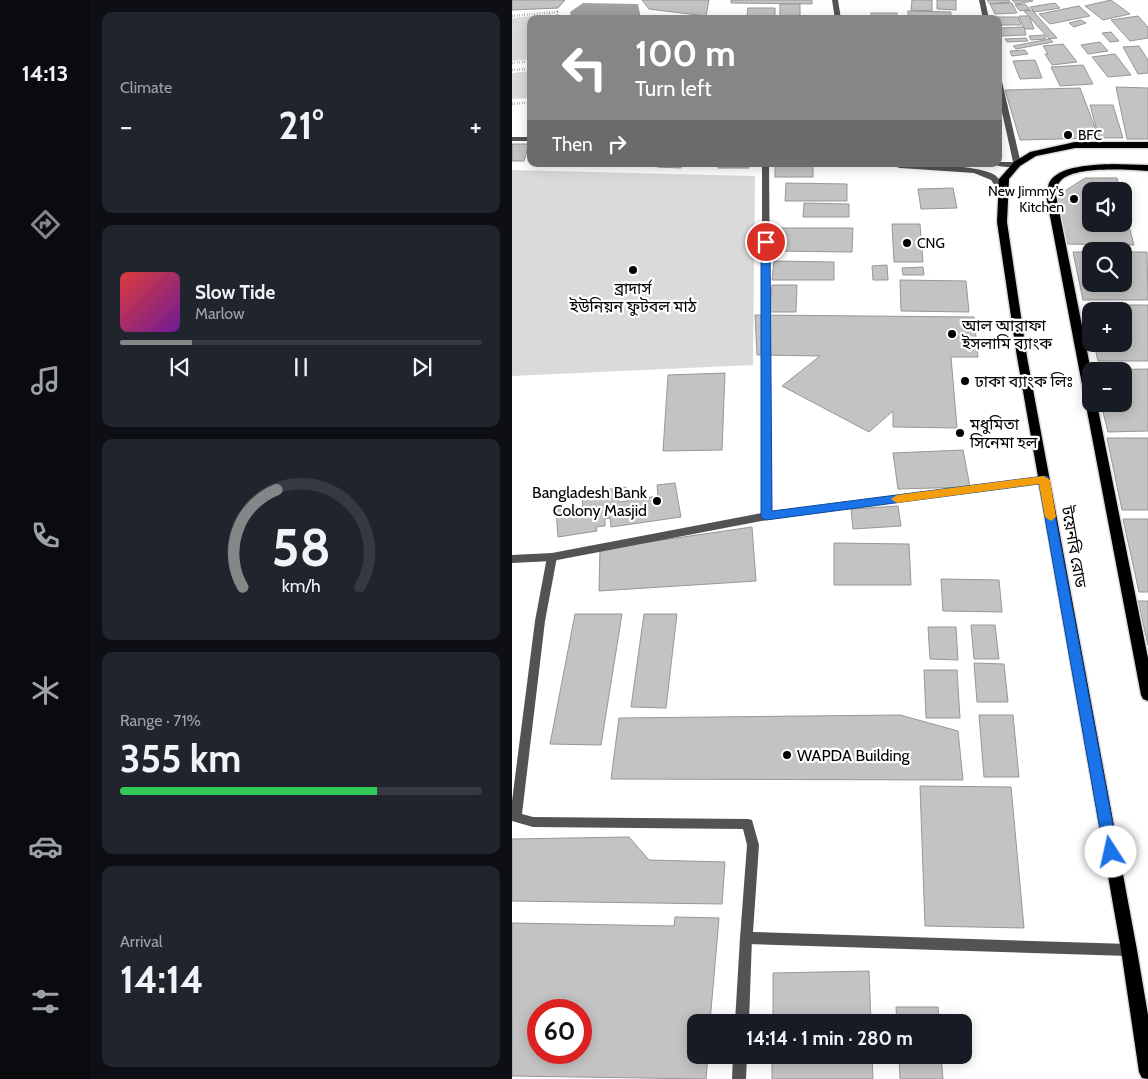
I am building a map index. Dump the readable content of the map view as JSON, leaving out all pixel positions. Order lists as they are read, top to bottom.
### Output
{
  "streets": {
    "main road": ["টয়েনবি রোড"]
  },
  "places": [
    "BFC",
    "New Jimmy's Kitchen",
    "CNG",
    "ব্রাদার্স ইউনিয়ন ফুটবল মাঠ",
    "আল আরাফা ইসলামি ব্যাংক",
    "ঢাকা ব্যাংক লিঃ",
    "মধুমিতা সিনেমা হল",
    "Bangladesh Bank Colony Masjid",
    "WAPDA Building"
  ],
  "page": {
    "tabs": "14:13",
    "tile": [
      "Climate",
      ["Range · 71%", "355 km"],
      ["Arrival", "14:14"]
    ],
    "turn": ["100 m", "Turn left"],
    "heat": ["−", "21°", "+"],
    "then": "Then",
    "map_buttons": ["+", "−"],
    "song": ["Slow Tide", "Marlow"],
    "limit": "60",
    "trip": "14:14 · 1 min · 280 m",
    "gauge": ["58", "km/h"]
  }
}
